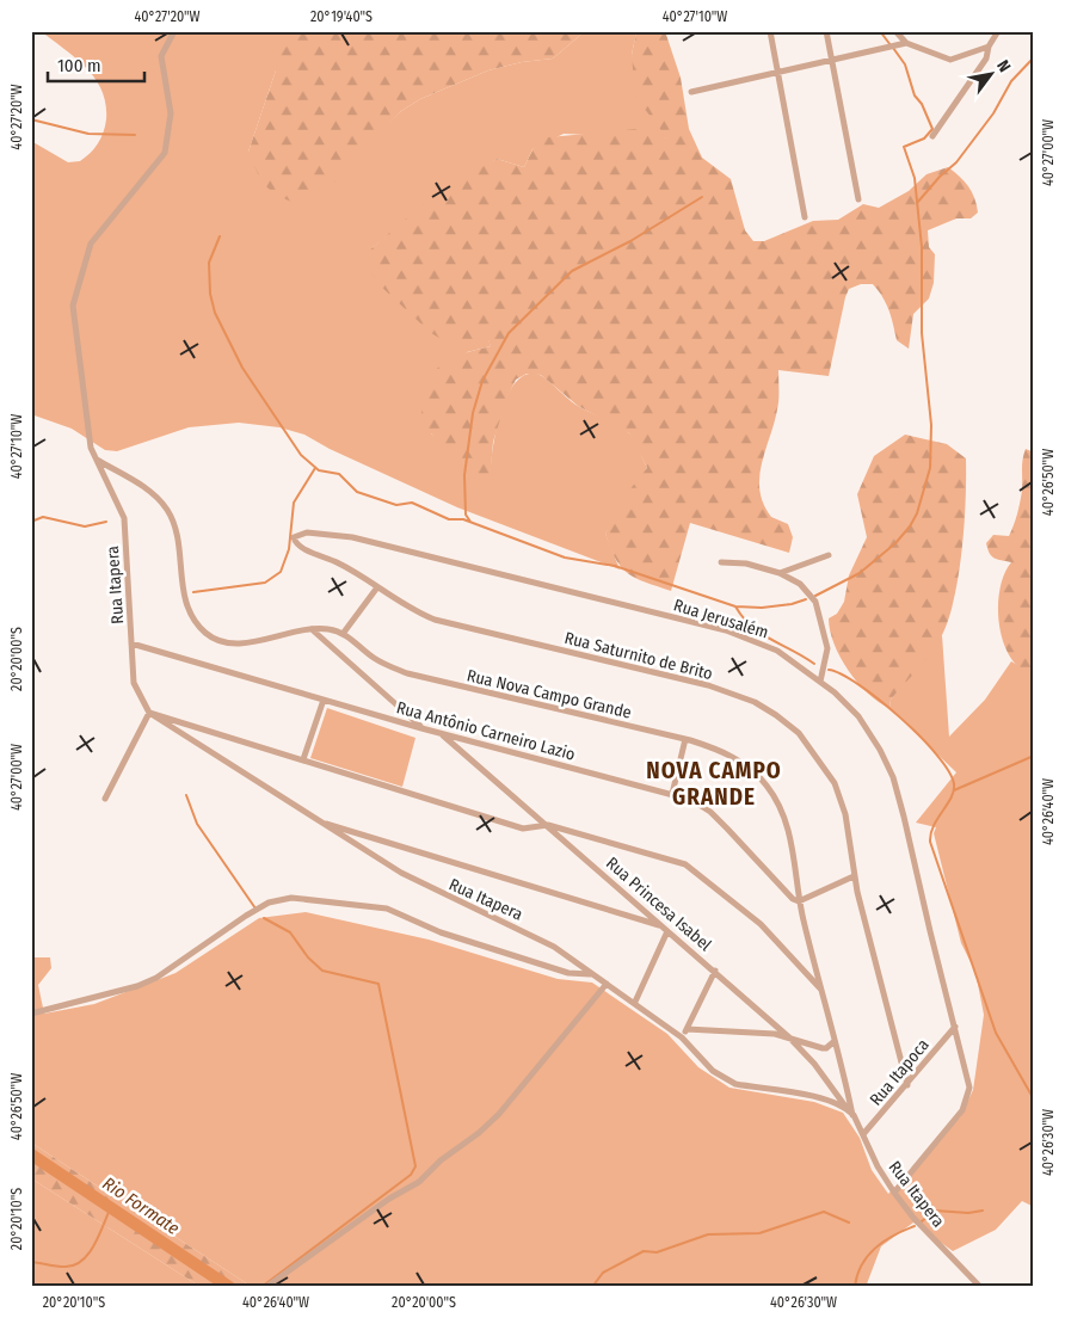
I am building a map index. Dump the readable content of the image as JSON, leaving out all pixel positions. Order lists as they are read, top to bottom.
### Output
{
  "streets": {
    "street": [
      "Rua Itapera",
      "Rua Jerusalém",
      "Rua Saturnito de Brito",
      "Rua Nova Campo Grande",
      "Rua Antônio Carneiro Lazio",
      "Rua Princesa Isabel",
      "Rua Itapoca"
    ]
  },
  "crossings": [
    ["Rua Itapera", "Rua Jerusalém"],
    ["Rua Itapera", "Rua Nova Campo Grande"],
    ["Rua Itapera", "Rua Antônio Carneiro Lazio"],
    ["Rua Itapera", "Rua Princesa Isabel"],
    ["Rua Itapera", "Rua Itapoca"],
    ["Rua Jerusalém", "Rua Saturnito de Brito"],
    ["Rua Jerusalém", "Rua Itapoca"],
    ["Rua Saturnito de Brito", "Rua Itapoca"],
    ["Rua Nova Campo Grande", "Rua Antônio Carneiro Lazio"],
    ["Rua Antônio Carneiro Lazio", "Rua Princesa Isabel"]
  ],
  "districts": ["NOVA CAMPO GRANDE"],
  "water": ["Rio Formate"],
  "scale_bar": "100 m",
  "north": "top right",
  "coordinates": [
    "40°27'20\"W",
    "20°19'40\"S",
    "40°27'10\"W",
    "40°27'00\"W",
    "40°26'50\"W",
    "20°20'00\"S",
    "40°26'40\"W",
    "40°26'30\"W",
    "20°20'10\"S"
  ]
}
